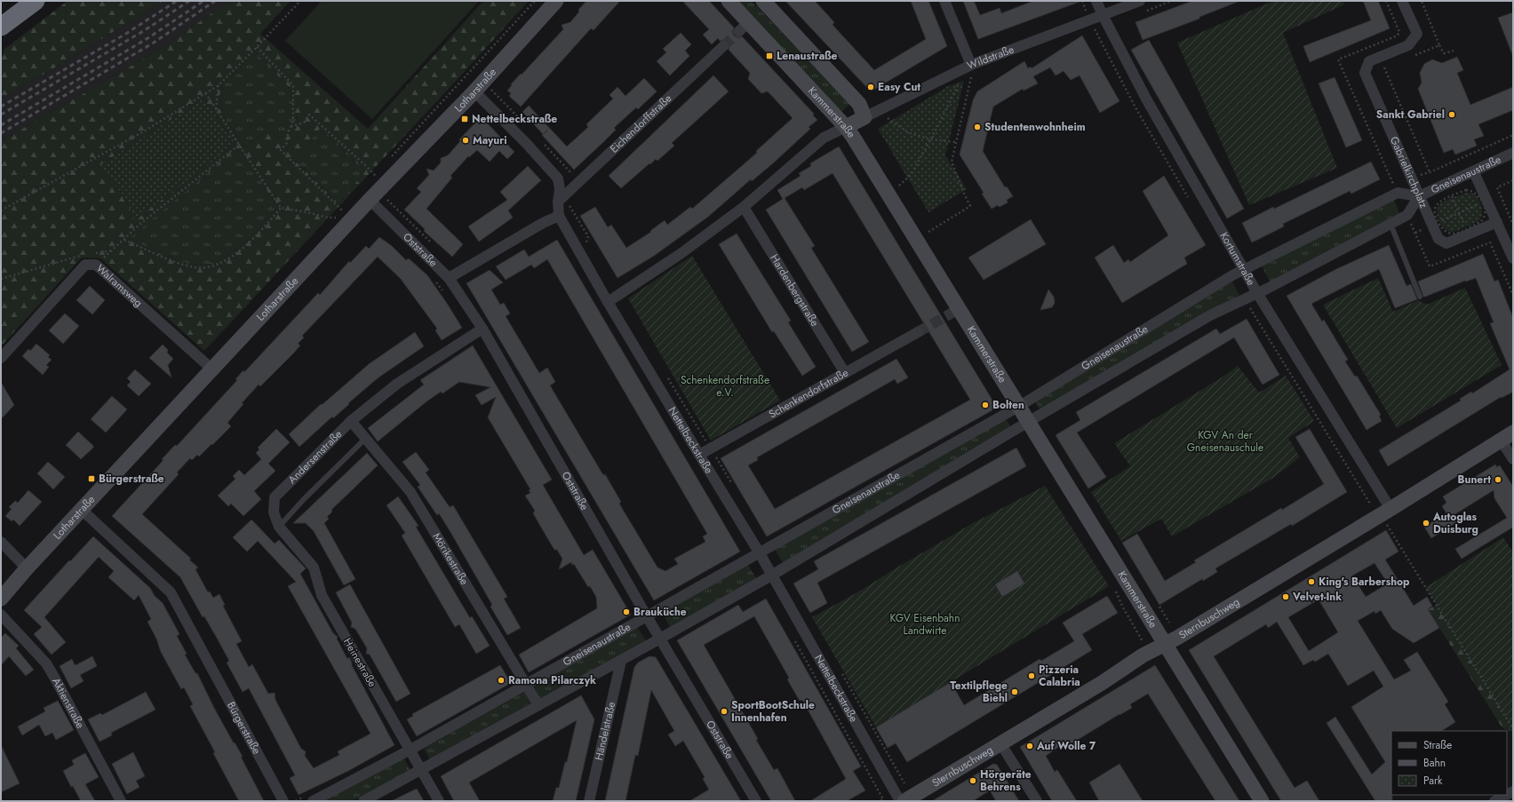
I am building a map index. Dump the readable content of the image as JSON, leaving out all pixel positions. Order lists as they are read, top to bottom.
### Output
{
  "streets": {
    "street": [
      "Wildstraße",
      "Lotharstraße",
      "Kammerstraße",
      "Eichendorffstraße",
      "Gabrielkirchplatz",
      "Gneisenaustraße",
      "Oststraße",
      "Kortumstraße",
      "Walramsweg",
      "Hardenbergstraße",
      "Schenkendorfstraße",
      "Nettelbeckstraße",
      "Andersenstraße",
      "Mörikestraße",
      "Sternbuschweg",
      "Heinestraße",
      "Aktienstraße",
      "Bürgerstraße",
      "Händelstraße"
    ]
  },
  "crossings": [
    ["Wildstraße", "Kammerstraße"],
    ["Wildstraße", "Kortumstraße"],
    ["Lotharstraße", "Oststraße"],
    ["Lotharstraße", "Walramsweg"],
    ["Lotharstraße", "Nettelbeckstraße"],
    ["Lotharstraße", "Bürgerstraße"],
    ["Kammerstraße", "Gneisenaustraße"],
    ["Kammerstraße", "Sternbuschweg"],
    ["Eichendorffstraße", "Nettelbeckstraße"],
    ["Gabrielkirchplatz", "Gneisenaustraße"],
    ["Gneisenaustraße", "Oststraße"],
    ["Gneisenaustraße", "Kortumstraße"],
    ["Gneisenaustraße", "Nettelbeckstraße"],
    ["Gneisenaustraße", "Mörikestraße"],
    ["Gneisenaustraße", "Heinestraße"],
    ["Gneisenaustraße", "Händelstraße"],
    ["Oststraße", "Andersenstraße"],
    ["Kortumstraße", "Sternbuschweg"],
    ["Hardenbergstraße", "Schenkendorfstraße"],
    ["Schenkendorfstraße", "Nettelbeckstraße"],
    ["Andersenstraße", "Mörikestraße"],
    ["Andersenstraße", "Heinestraße"]
  ],
  "parks": ["Schenkendorfstraße e.V.", "KGV An der Gneisenauschule", "KGV Eisenbahn Landwirte"],
  "places": {
    "transit": ["Lenaustraße", "Nettelbeckstraße", "Bürgerstraße"],
    "other": [
      "Easy Cut",
      "Sankt Gabriel",
      "Studentenwohnheim",
      "Mayuri",
      "Bolten",
      "Bunert",
      "Autoglas Duisburg",
      "King's Barbershop",
      "Velvet-Ink",
      "Brauküche",
      "Pizzeria Calabria",
      "Ramona Pilarczyk",
      "Textilpflege Biehl",
      "SportBootSchule Innenhafen",
      "Auf Wolle 7",
      "Hörgeräte Behrens"
    ]
  },
  "legend": ["Straße", "Bahn", "Park"]
}
